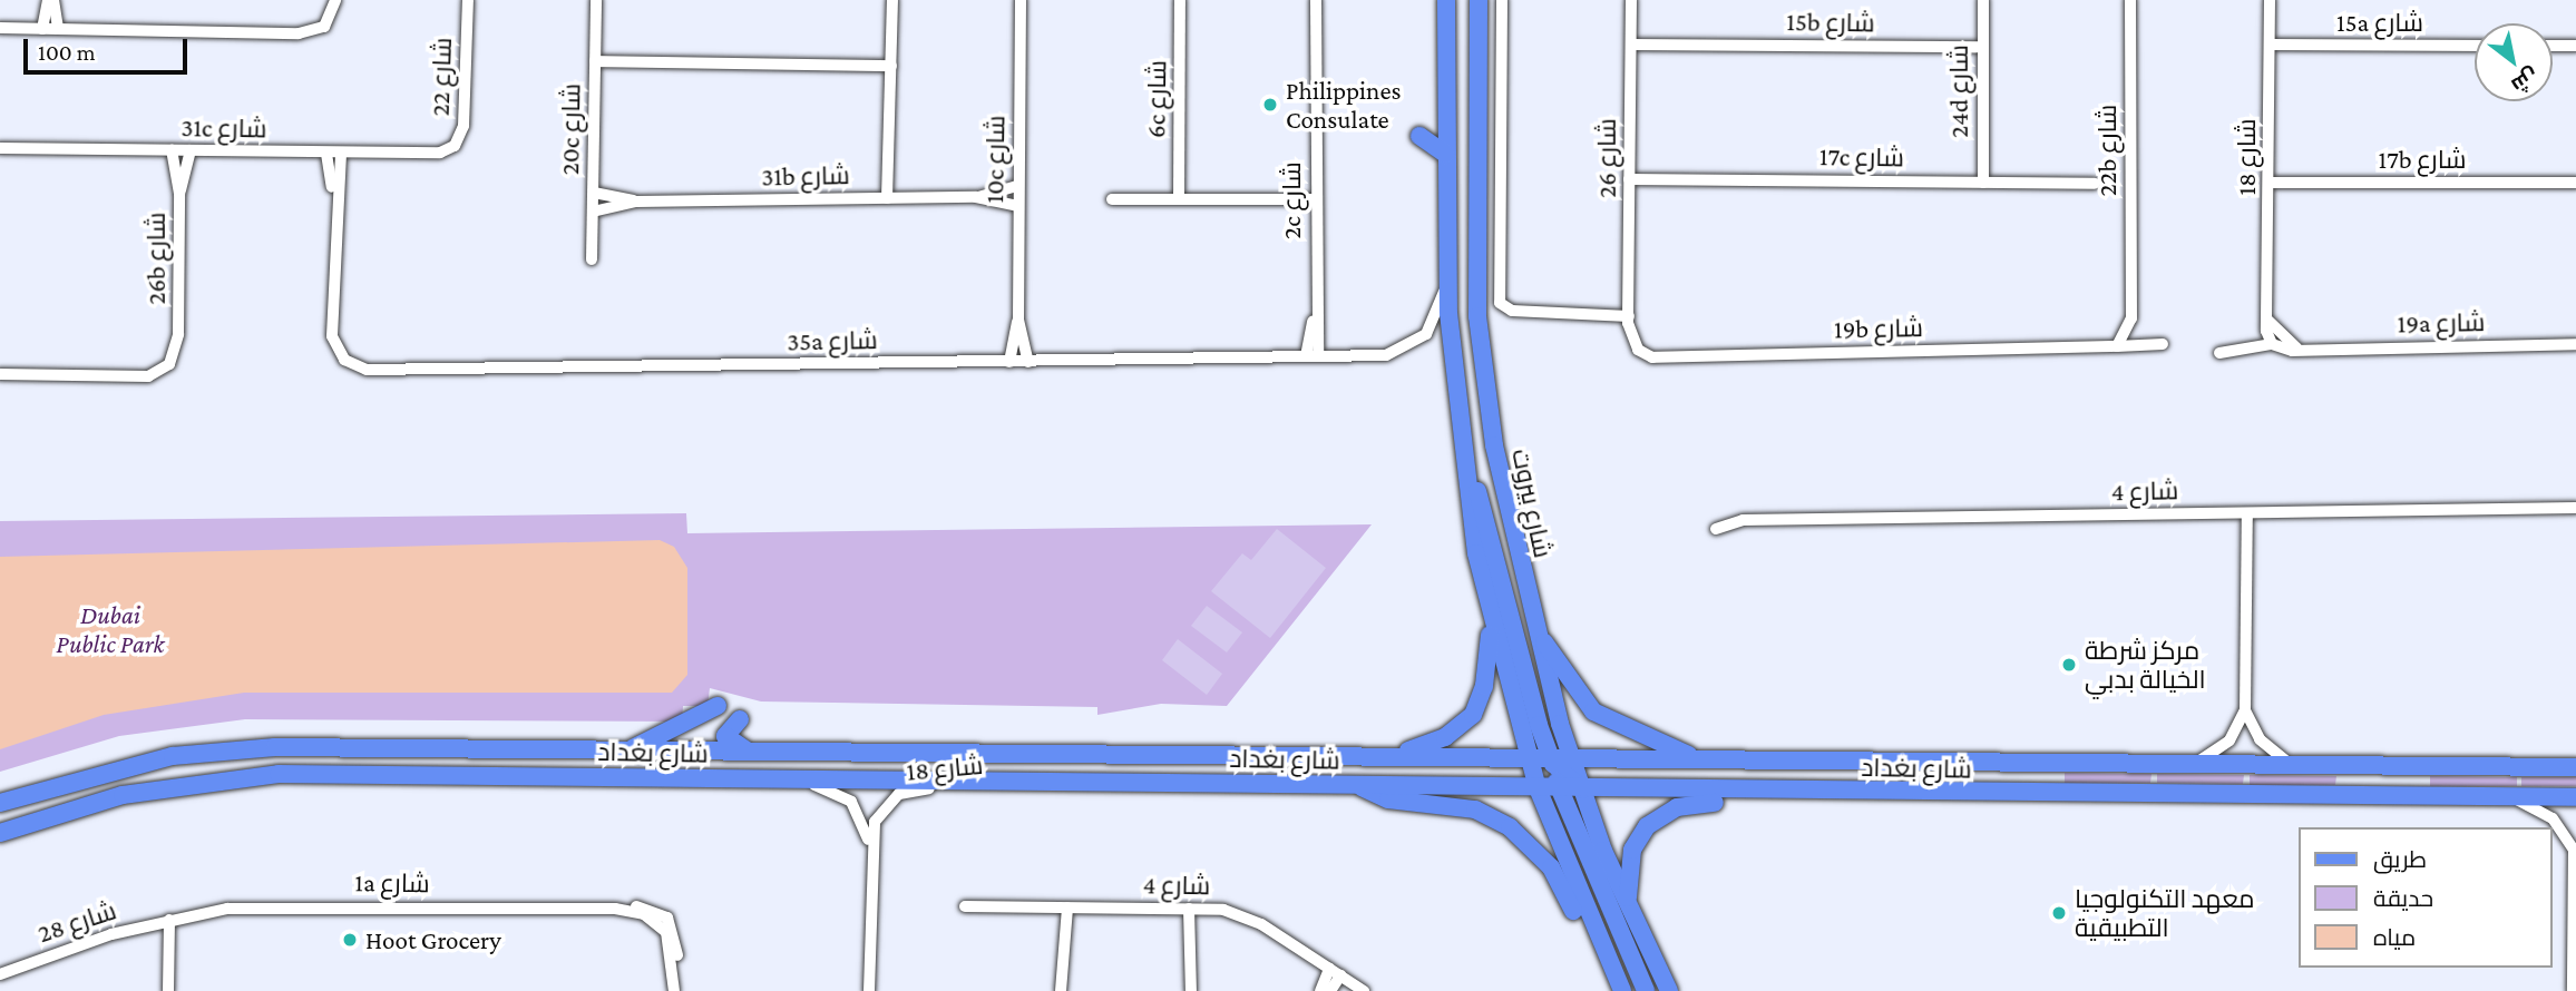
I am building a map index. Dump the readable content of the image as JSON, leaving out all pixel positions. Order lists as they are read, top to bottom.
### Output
{
  "streets": {
    "main road": ["شارع بيروت", "شارع بغداد"],
    "street": [
      "15b شارع",
      "15a شارع",
      "شارع 22",
      "24d شارع",
      "6c شارع",
      "31c شارع",
      "20c شارع",
      "22b شارع",
      "17c شارع",
      "شارع 18",
      "شارع 26",
      "10c شارع",
      "17b شارع",
      "31b شارع",
      "2c شارع",
      "26b شارع",
      "19a شارع",
      "19b شارع",
      "35a شارع",
      "شارع 4",
      "1a شارع",
      "شارع 28"
    ]
  },
  "crossings": [
    ["15b شارع", "24d شارع"],
    ["15b شارع", "شارع 26"],
    ["15a شارع", "شارع 18"],
    ["شارع 22", "31c شارع"],
    ["24d شارع", "17c شارع"],
    ["31c شارع", "26b شارع"],
    ["31c شارع", "35a شارع"],
    ["20c شارع", "31b شارع"],
    ["22b شارع", "19b شارع"],
    ["17c شارع", "شارع 26"],
    ["شارع 18", "17b شارع"],
    ["شارع 18", "شارع بغداد"],
    ["شارع 26", "19b شارع"],
    ["10c شارع", "31b شارع"],
    ["10c شارع", "35a شارع"],
    ["2c شارع", "35a شارع"],
    ["شارع بيروت", "شارع بغداد"],
    ["1a شارع", "شارع 28"]
  ],
  "parks": ["Dubai Public Park"],
  "places": [
    "Philippines Consulate",
    "مركز شرطة الخيالة بدبي",
    "معهد التكنولوجيا التطبيقية",
    "Hoot Grocery"
  ],
  "legend": ["طريق", "حديقة", "مياه"],
  "scale_bar": "100 m",
  "north": "bottom right"
}
